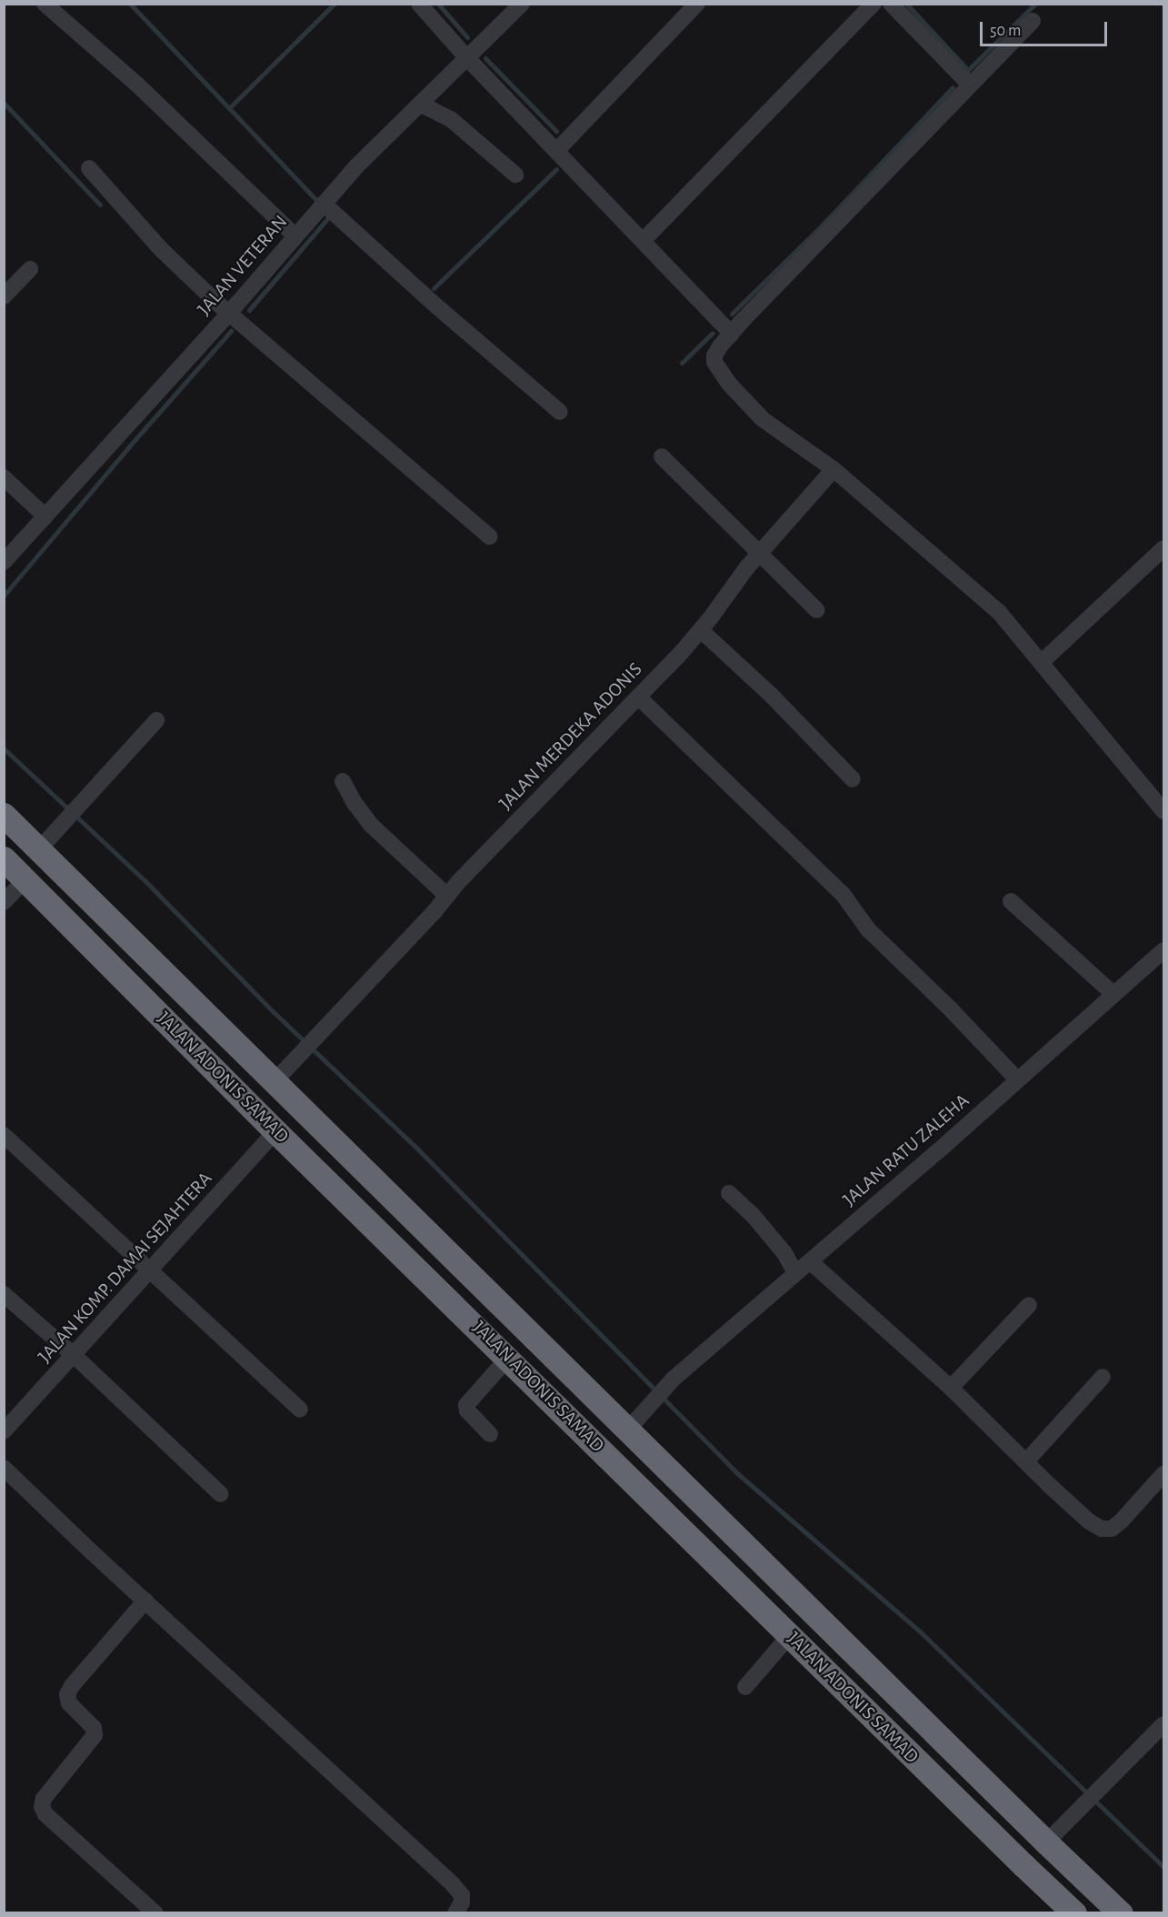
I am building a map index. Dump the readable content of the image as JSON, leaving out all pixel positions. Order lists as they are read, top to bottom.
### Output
{
  "streets": {
    "highway": ["JALAN ADONIS SAMAD"],
    "street": [
      "JALAN VETERAN",
      "JALAN MERDEKA ADONIS",
      "JALAN RATU ZALEHA",
      "JALAN KOMP. DAMAI SEJAHTERA"
    ]
  },
  "crossings": [
    ["JALAN ADONIS SAMAD", "JALAN KOMP. DAMAI SEJAHTERA"]
  ],
  "scale_bar": "50 m"
}
